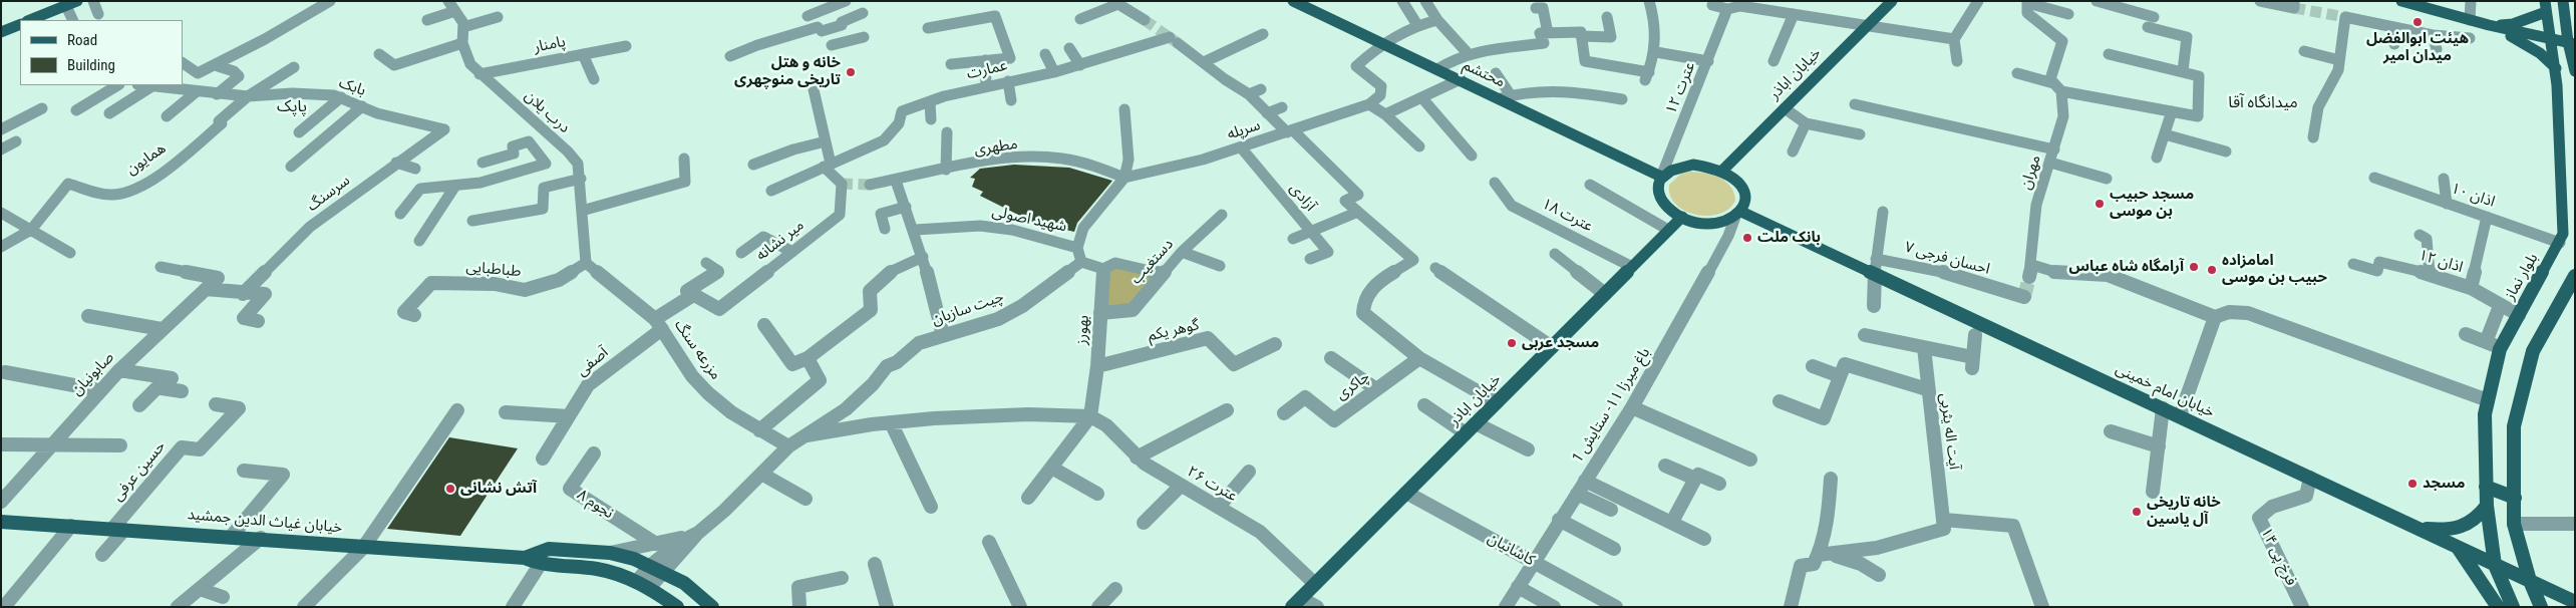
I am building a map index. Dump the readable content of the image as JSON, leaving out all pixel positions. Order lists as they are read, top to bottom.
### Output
{
  "streets": {
    "main road": [
      "محتشم",
      "خیابان اباذر",
      "بلوار نماز",
      "خیابان امام خمینی",
      "خیابان غیاث الدین جمشید"
    ],
    "street": [
      "پامنار",
      "عمارت",
      "بابک",
      "عترت ۱۲",
      "درب یلان",
      "سرپله",
      "مطهری",
      "همایون",
      "مهران",
      "سرسنگ",
      "اذان ۱۰",
      "آزادی",
      "عترت ۱۸",
      "شهید اصولی",
      "میر نشانه",
      "احسان فرجی ۷",
      "دستغیب",
      "اذان ۱۲",
      "طباطبایی",
      "چیت سازیان",
      "بهورز",
      "گوهر یکم",
      "مزرعه سنگ",
      "آصفی",
      "صابونیان",
      "چاکری",
      "باغ میرزا ۱۱- ستایش 1",
      "آیت اله یثربی",
      "حسین عرفی",
      "عترت ۲۶",
      "نجوم ۸",
      "کاشانیان",
      "فرخ پی ۱۴"
    ]
  },
  "crossings": [
    ["پامنار", "درب یلان"],
    ["عمارت", "میر نشانه"],
    ["محتشم", "خیابان اباذر"],
    ["محتشم", "عترت ۱۲"],
    ["محتشم", "خیابان امام خمینی"],
    ["محتشم", "باغ میرزا ۱۱- ستایش 1"],
    ["خیابان اباذر", "عترت ۱۲"],
    ["خیابان اباذر", "عترت ۱۸"],
    ["خیابان اباذر", "خیابان امام خمینی"],
    ["خیابان اباذر", "باغ میرزا ۱۱- ستایش 1"],
    ["خیابان اباذر", "عترت ۲۶"],
    ["خیابان اباذر", "کاشانیان"],
    ["بابک", "همایون"],
    ["بابک", "سرسنگ"],
    ["عترت ۱۲", "خیابان امام خمینی"],
    ["عترت ۱۲", "باغ میرزا ۱۱- ستایش 1"],
    ["درب یلان", "طباطبایی"],
    ["درب یلان", "مزرعه سنگ"],
    ["سرپله", "مطهری"],
    ["سرپله", "آزادی"],
    ["اذان ۱۰", "بلوار نماز"],
    ["دستغیب", "بهورز"],
    ["اذان ۱۲", "بلوار نماز"],
    ["طباطبایی", "مزرعه سنگ"],
    ["بلوار نماز", "خیابان امام خمینی"],
    ["چیت سازیان", "مزرعه سنگ"],
    ["چیت سازیان", "خیابان غیاث الدین جمشید"],
    ["بهورز", "گوهر یکم"],
    ["بهورز", "عترت ۲۶"],
    ["مزرعه سنگ", "آصفی"],
    ["خیابان امام خمینی", "باغ میرزا ۱۱- ستایش 1"],
    ["خیابان امام خمینی", "فرخ پی ۱۴"],
    ["باغ میرزا ۱۱- ستایش 1", "کاشانیان"],
    ["حسین عرفی", "خیابان غیاث الدین جمشید"]
  ],
  "districts": ["میدانگاه آقا", "پاپک"],
  "places": [
    "هیئت ابوالفضل میدان امیر",
    "خانه و هتل تاریخی منوچهری",
    "مسجد حبیب بن موسی",
    "بانک ملت",
    "آرامگاه شاه عباس",
    "امامزاده حبیب بن موسی",
    "مسجد عربی",
    "مسجد",
    "آتش نشانی",
    "خانه تاریخی آل یاسین"
  ],
  "legend": ["Road", "Building"]
}
